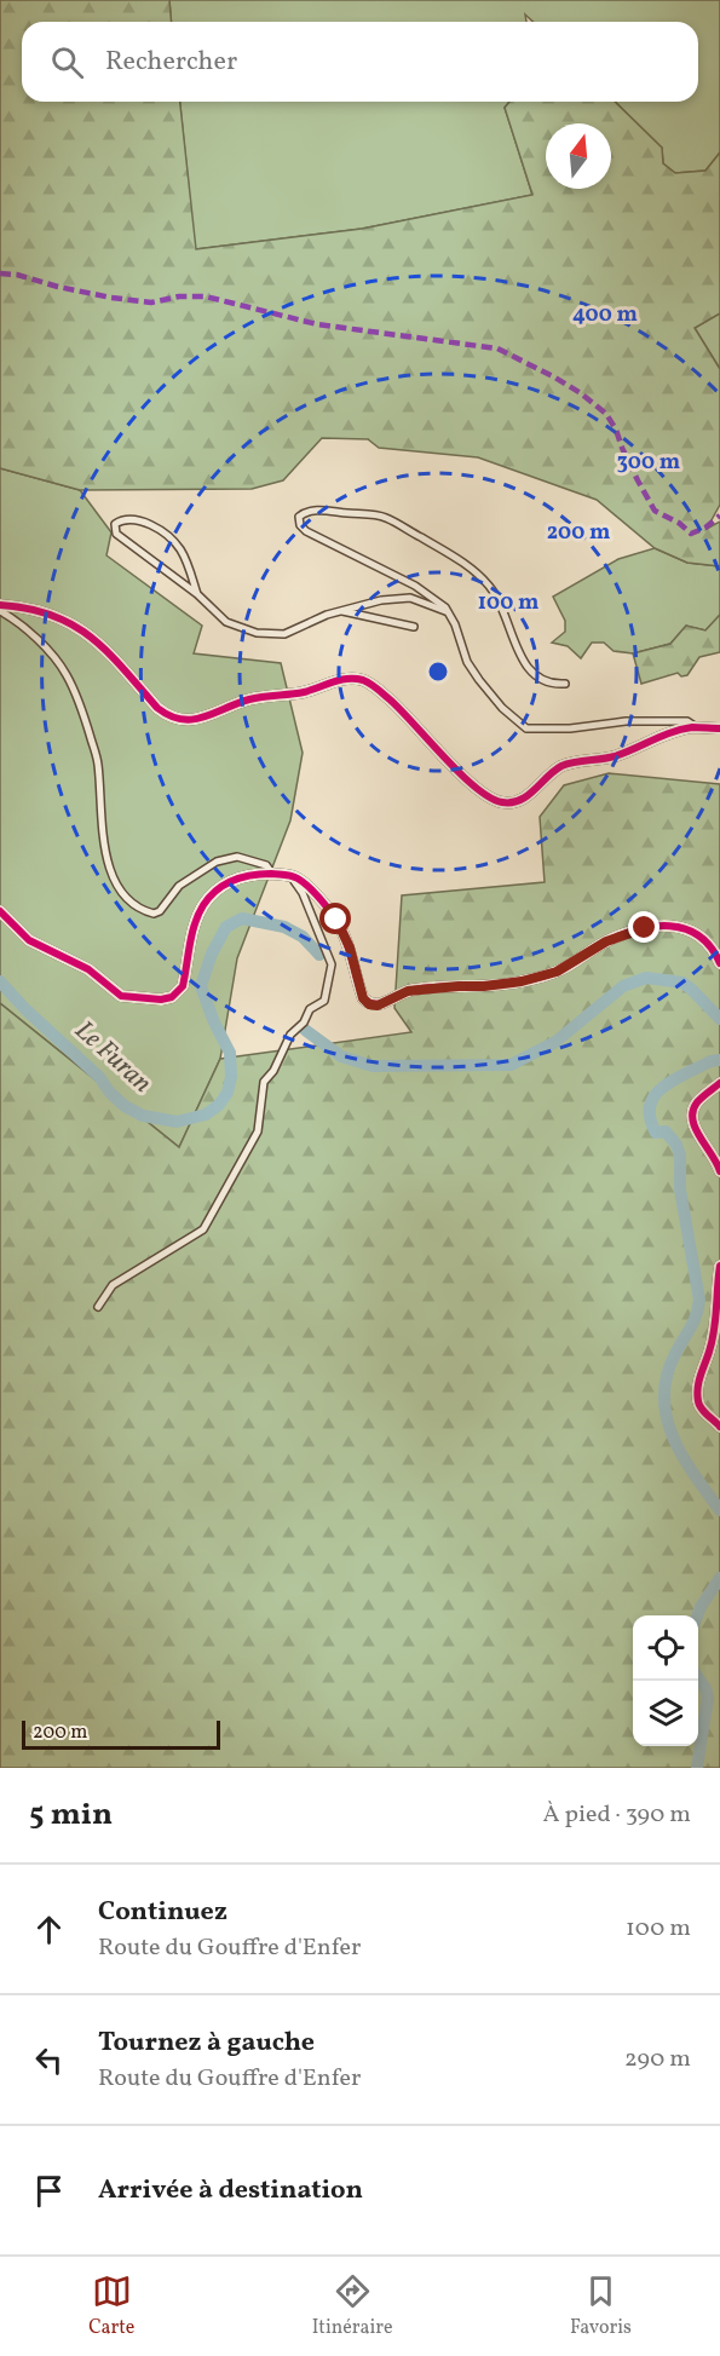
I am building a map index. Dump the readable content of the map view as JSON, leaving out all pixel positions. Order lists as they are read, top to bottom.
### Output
{
  "water": ["Le Furan"],
  "scale_bar": "200 m",
  "north": "top",
  "page": {
    "search": "Rechercher",
    "scale": "200 m",
    "heading": ["5 min", "À pied · 390 m"],
    "list": [
      ["Continuez", "Route du Gouffre d'Enfer", "100 m"],
      ["Tournez à gauche", "Route du Gouffre d'Enfer", "290 m"],
      "Arrivée à destination"
    ],
    "nav": ["Carte", "Itinéraire", "Favoris"]
  },
  "rings": [
    "400 m",
    "300 m",
    "200 m",
    "100 m"
  ]
}
